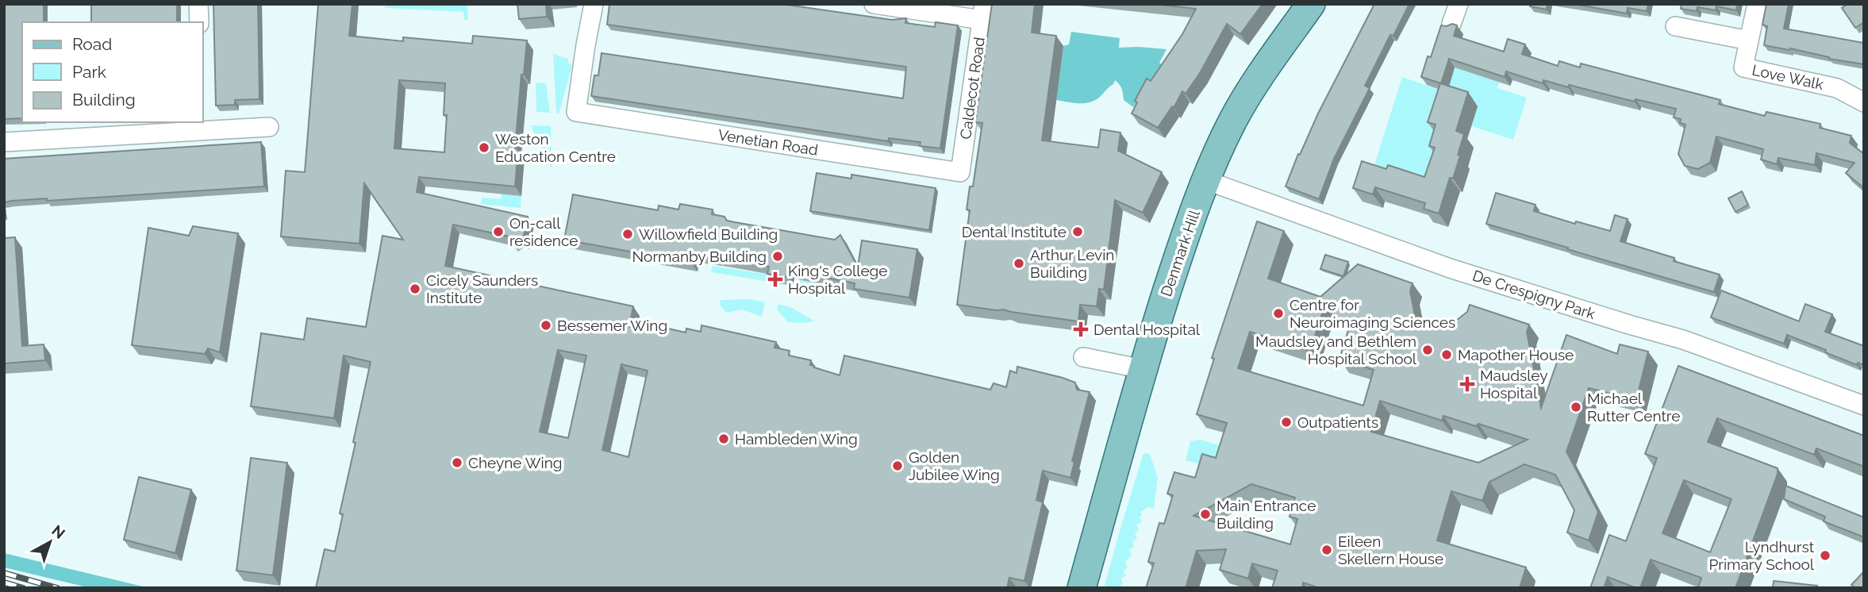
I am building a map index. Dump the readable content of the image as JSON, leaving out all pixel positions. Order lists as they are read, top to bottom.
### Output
{
  "streets": {
    "main road": ["Denmark Hill"],
    "street": [
      "Love Walk",
      "Caldecot Road",
      "Venetian Road",
      "De Crespigny Park"
    ]
  },
  "crossings": [
    ["Caldecot Road", "Venetian Road"],
    ["Denmark Hill", "De Crespigny Park"]
  ],
  "places": {
    "other": [
      "Weston Education Centre",
      "On-call residence",
      "Dental Institute",
      "Willowfield Building",
      "Normanby Building",
      "Arthur Levin Building",
      "Cicely Saunders Institute",
      "Centre for Neuroimaging Sciences",
      "Bessemer Wing",
      "Maudsley and Bethlem Hospital School",
      "Mapother House",
      "Michael Rutter Centre",
      "Outpatients",
      "Hambleden Wing",
      "Cheyne Wing",
      "Golden Jubilee Wing",
      "Main Entrance Building",
      "Eileen Skellern House",
      "Lyndhurst Primary School"
    ],
    "health": ["King's College Hospital", "Dental Hospital", "Maudsley Hospital"]
  },
  "legend": ["Road", "Park", "Building"],
  "north": "top right"
}
